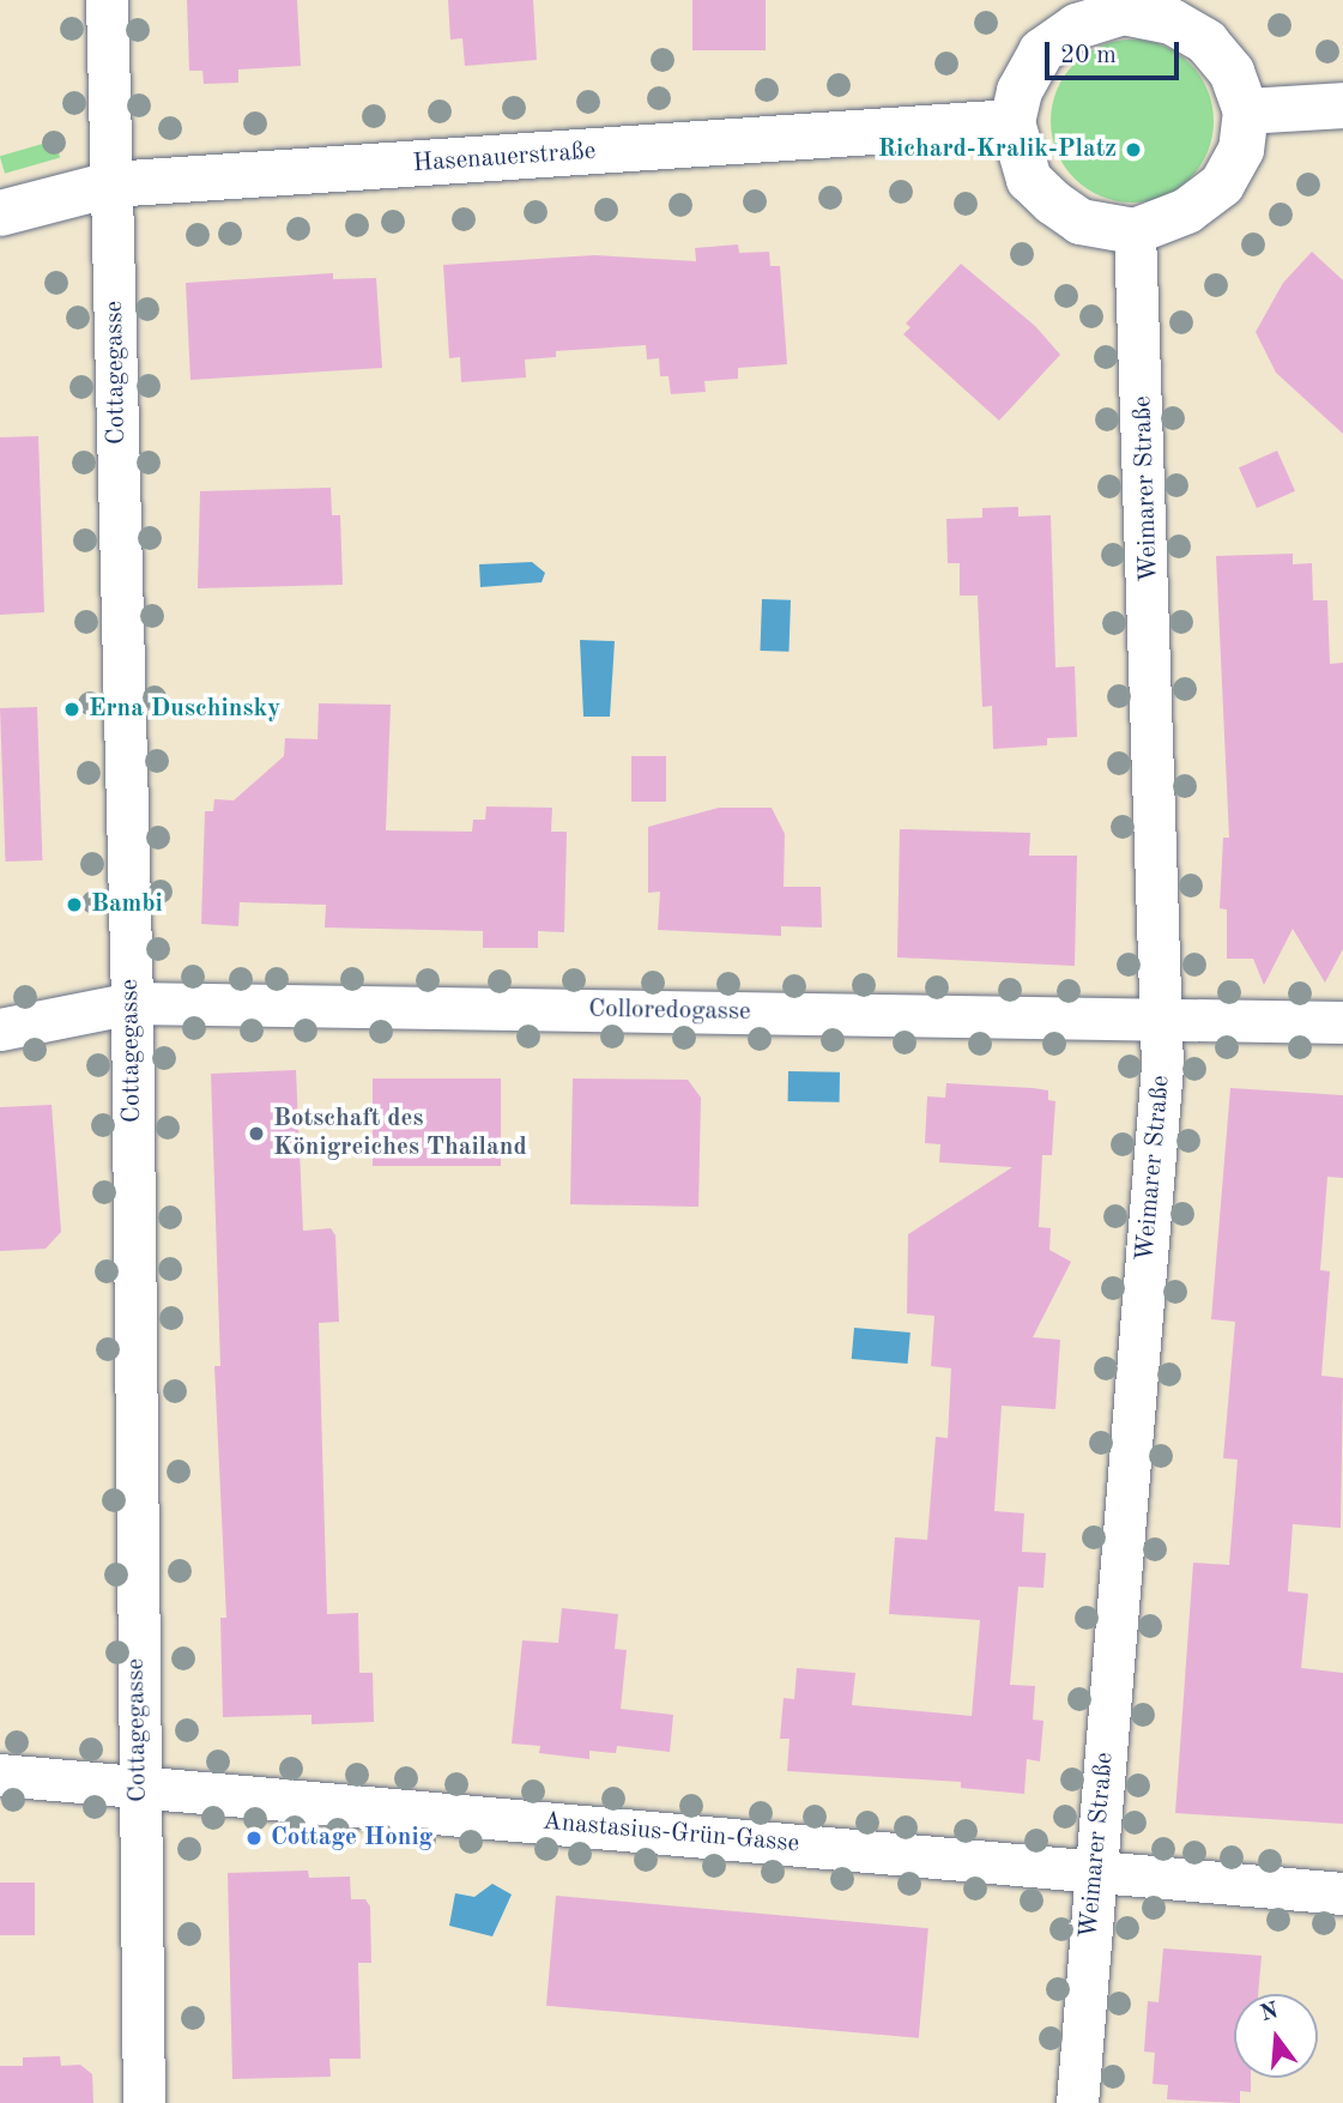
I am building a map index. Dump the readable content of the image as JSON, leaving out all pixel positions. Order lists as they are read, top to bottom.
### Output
{
  "streets": {
    "street": [
      "Hasenauerstraße",
      "Cottagegasse",
      "Weimarer Straße",
      "Colloredogasse",
      "Anastasius-Grün-Gasse"
    ]
  },
  "crossings": [
    ["Hasenauerstraße", "Cottagegasse"],
    ["Hasenauerstraße", "Weimarer Straße"],
    ["Cottagegasse", "Colloredogasse"],
    ["Cottagegasse", "Anastasius-Grün-Gasse"],
    ["Weimarer Straße", "Colloredogasse"],
    ["Weimarer Straße", "Anastasius-Grün-Gasse"]
  ],
  "places": [
    "Richard-Kralik-Platz",
    "Erna Duschinsky",
    "Bambi",
    "Botschaft des Königreiches Thailand",
    "Cottage Honig"
  ],
  "scale_bar": "20 m",
  "north": "top"
}
